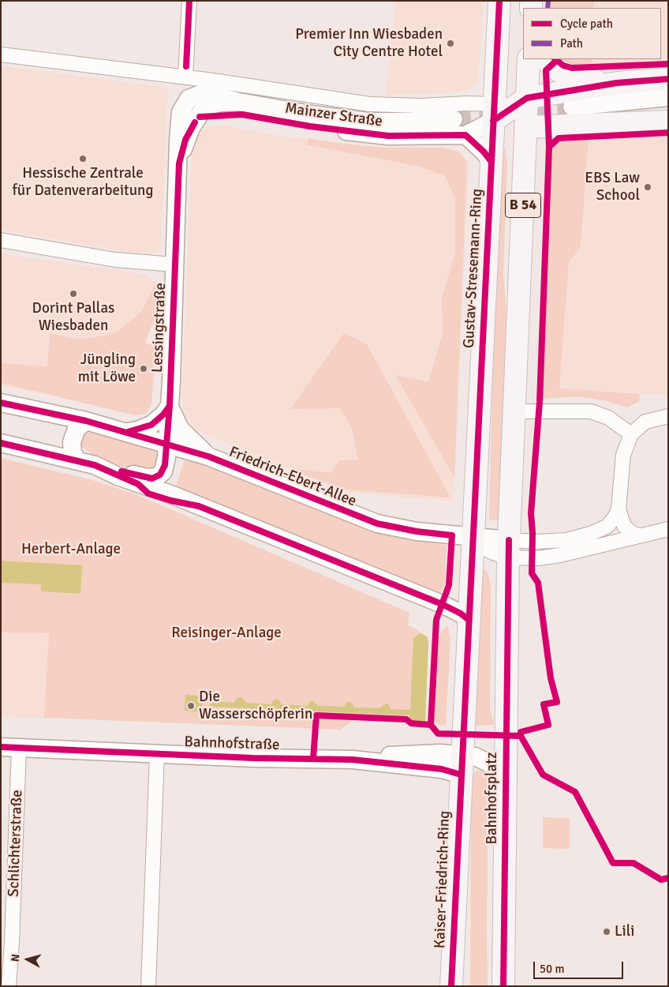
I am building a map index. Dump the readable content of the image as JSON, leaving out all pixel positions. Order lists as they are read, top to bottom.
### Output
{
  "streets": {
    "main road": [
      "B 54",
      "Gustav-Stresemann-Ring",
      "Bahnhofsplatz",
      "Kaiser-Friedrich-Ring"
    ],
    "street": [
      "Mainzer Straße",
      "Lessingstraße",
      "Friedrich-Ebert-Allee",
      "Bahnhofstraße",
      "Schlichterstraße"
    ]
  },
  "crossings": [
    ["Mainzer Straße", "Gustav-Stresemann-Ring"],
    ["Mainzer Straße", "Lessingstraße"],
    ["B 54", "Friedrich-Ebert-Allee"],
    ["B 54", "Bahnhofsplatz"],
    ["Gustav-Stresemann-Ring", "Friedrich-Ebert-Allee"],
    ["Gustav-Stresemann-Ring", "Bahnhofsplatz"],
    ["Lessingstraße", "Friedrich-Ebert-Allee"],
    ["Friedrich-Ebert-Allee", "Bahnhofsplatz"],
    ["Bahnhofstraße", "Bahnhofsplatz"],
    ["Bahnhofstraße", "Schlichterstraße"],
    ["Bahnhofstraße", "Kaiser-Friedrich-Ring"],
    ["Bahnhofsplatz", "Kaiser-Friedrich-Ring"]
  ],
  "parks": ["Herbert-Anlage", "Reisinger-Anlage"],
  "places": [
    "Premier Inn Wiesbaden City Centre Hotel",
    "Hessische Zentrale für Datenverarbeitung",
    "EBS Law School",
    "Dorint Pallas Wiesbaden",
    "Jüngling mit Löwe",
    "Die Wasserschöpferin",
    "Lili"
  ],
  "legend": ["Cycle path", "Path"],
  "scale_bar": "50 m",
  "north": "left"
}
